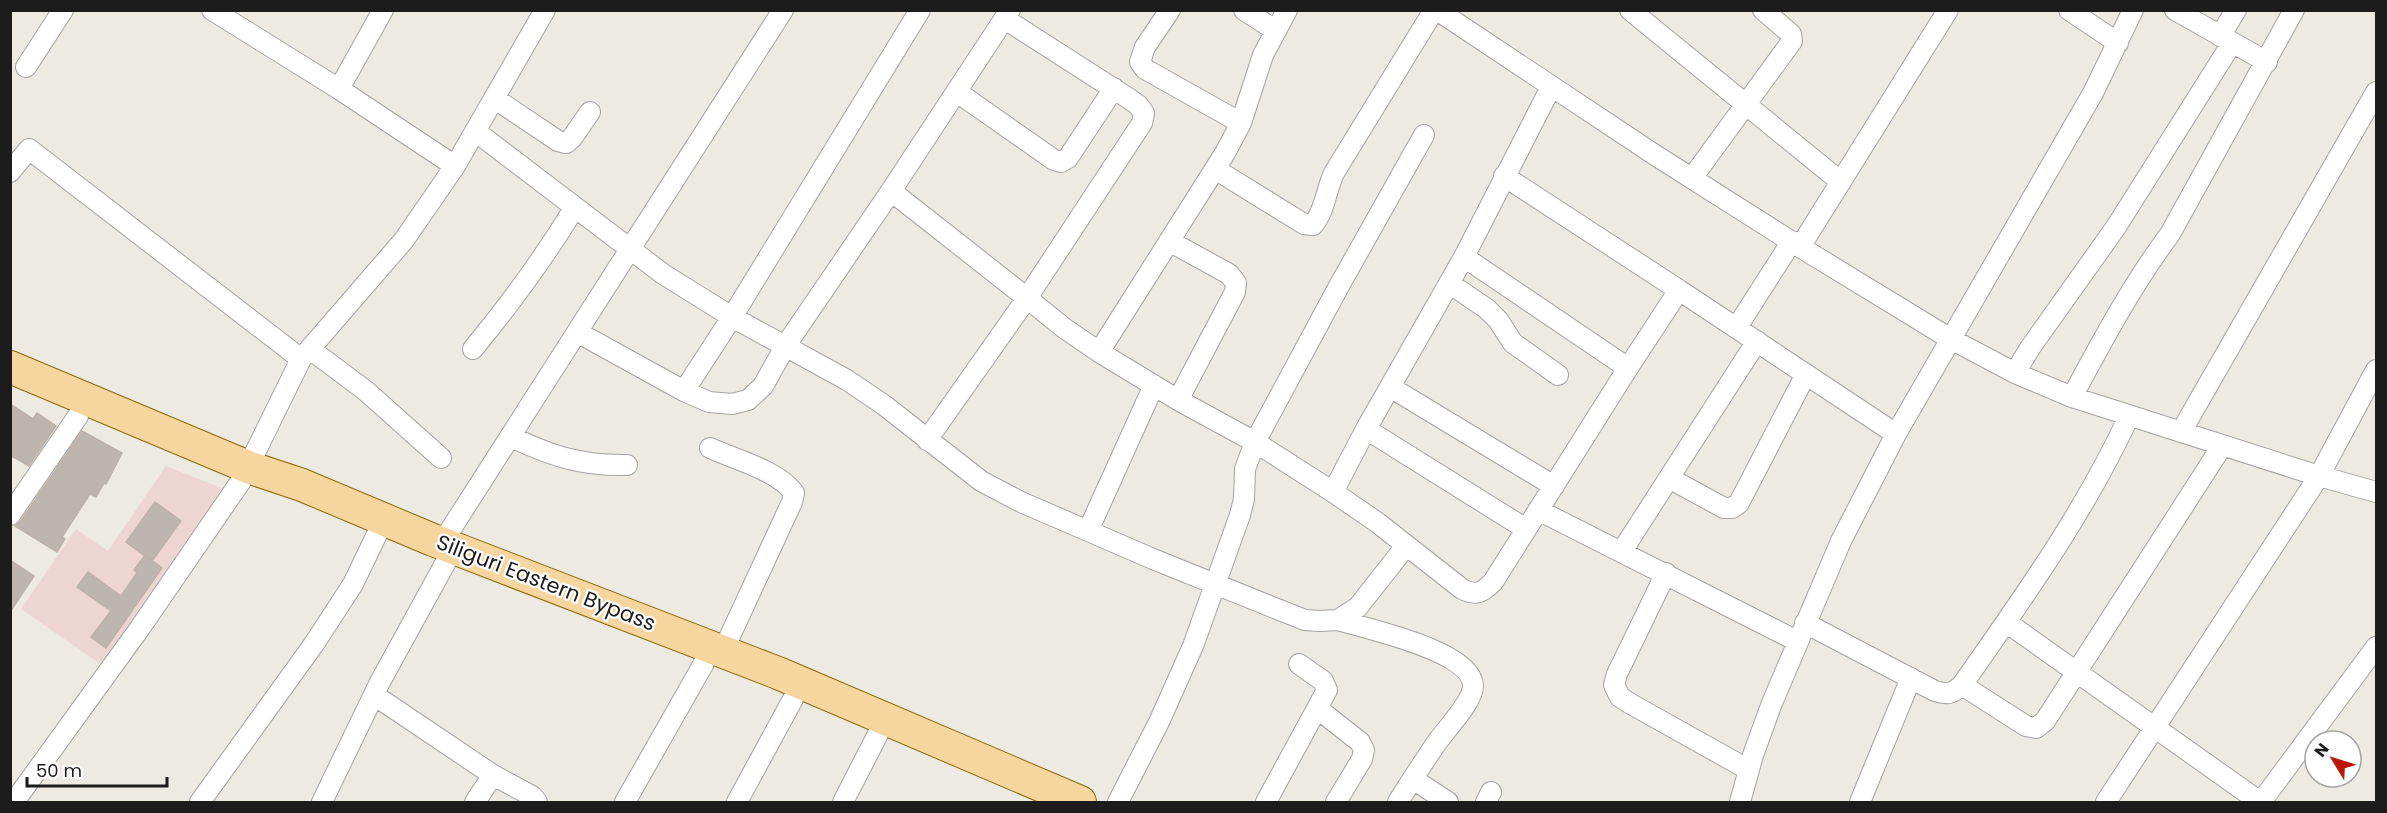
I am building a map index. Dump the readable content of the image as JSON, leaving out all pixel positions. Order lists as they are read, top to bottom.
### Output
{
  "streets": {
    "main road": ["Siliguri Eastern Bypass"]
  },
  "scale_bar": "50 m",
  "north": "top left"
}
